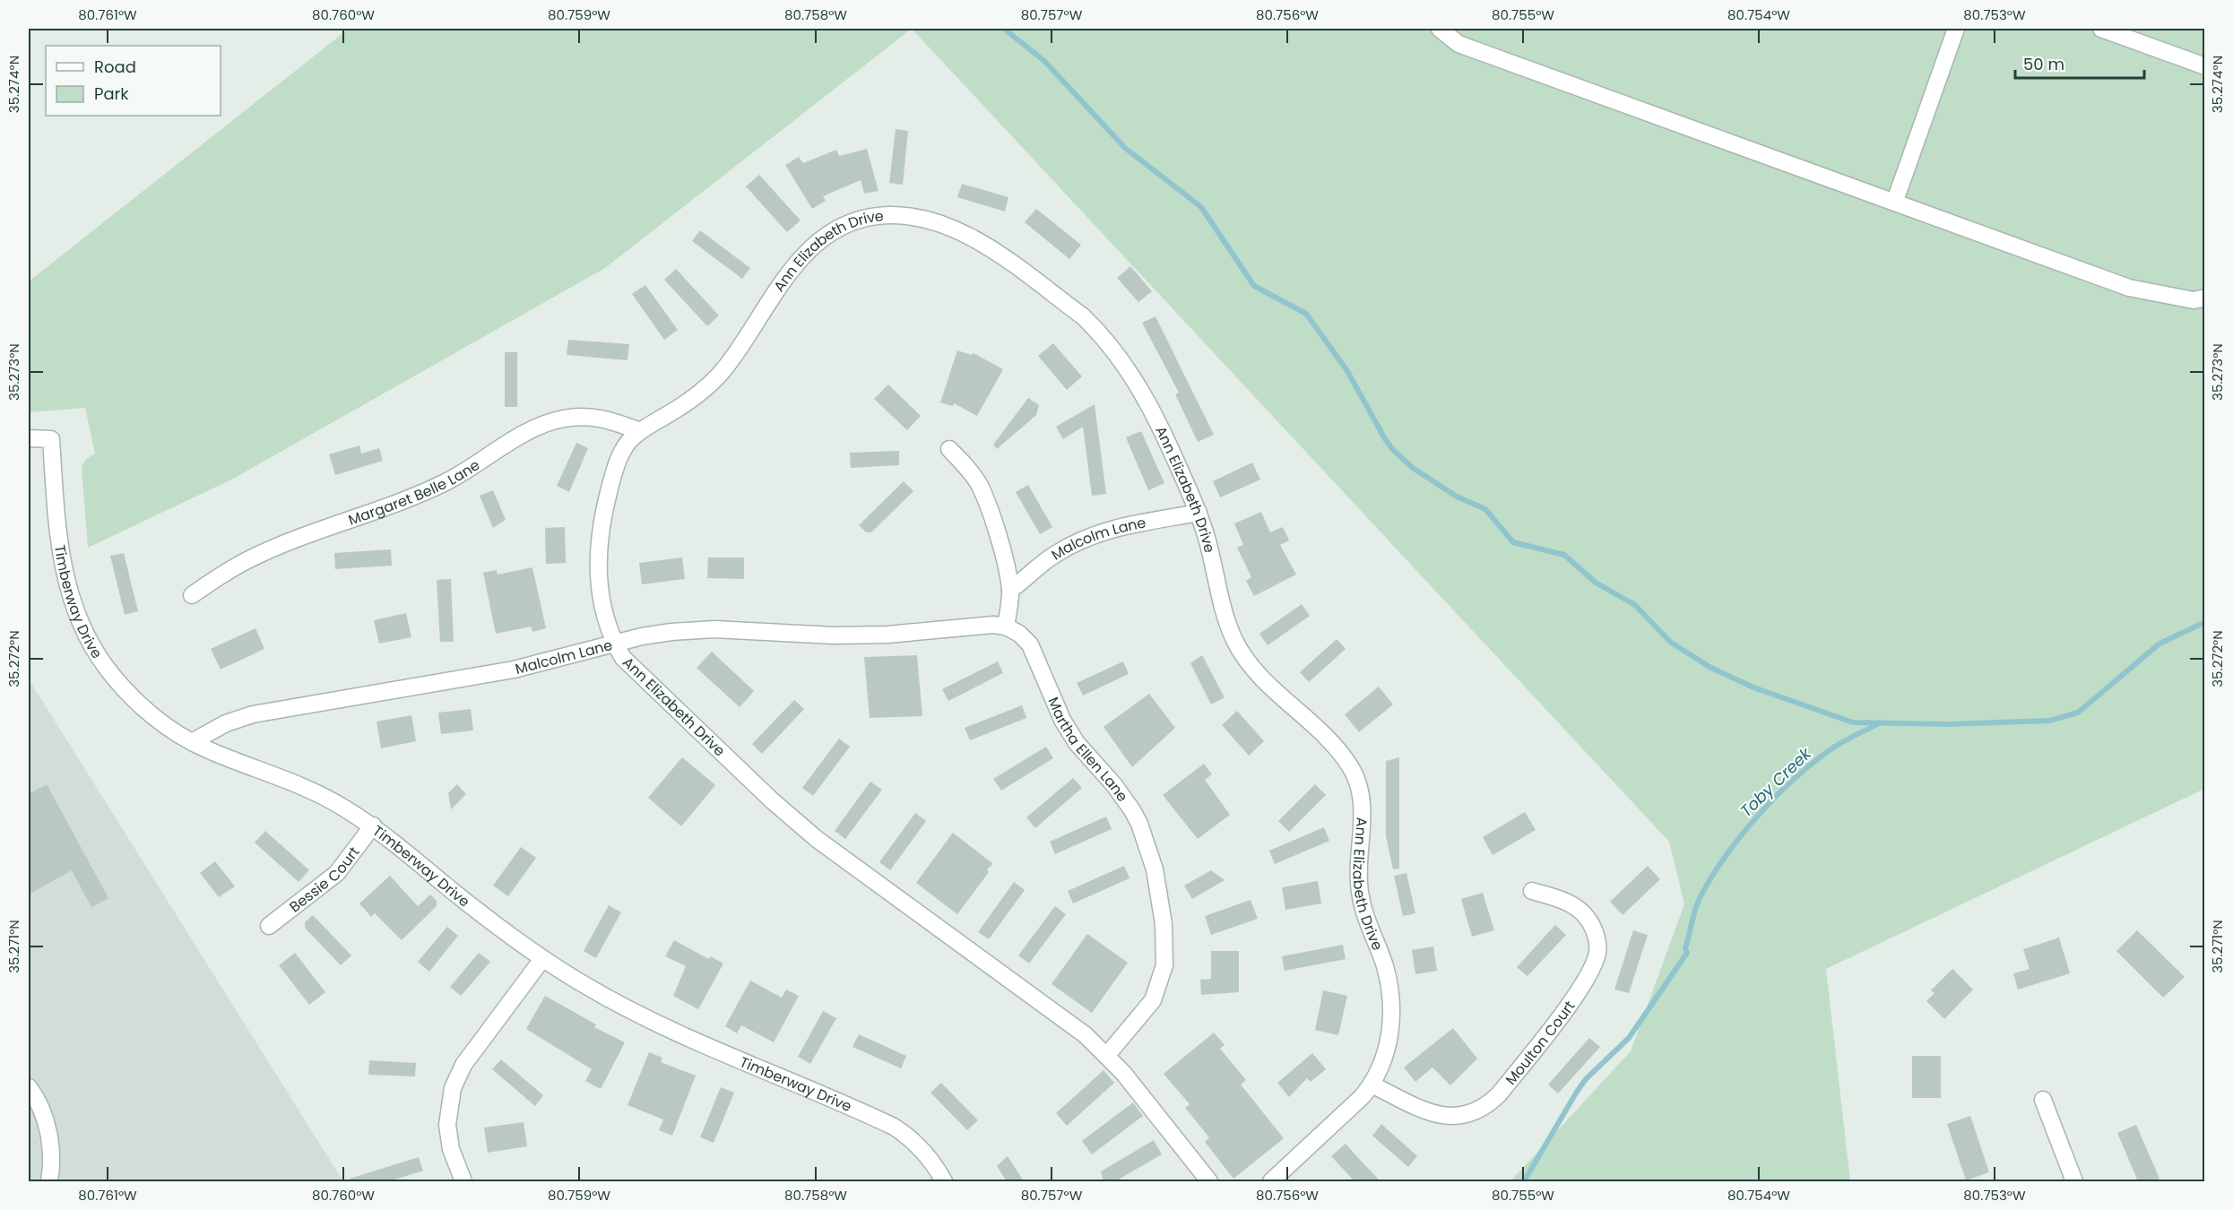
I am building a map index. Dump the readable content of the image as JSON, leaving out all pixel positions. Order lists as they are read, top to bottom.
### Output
{
  "streets": {
    "street": [
      "Ann Elizabeth Drive",
      "Margaret Belle Lane",
      "Malcolm Lane",
      "Timberway Drive",
      "Martha Ellen Lane",
      "Bessie Court",
      "Moulton Court"
    ]
  },
  "crossings": [
    ["Ann Elizabeth Drive", "Margaret Belle Lane"],
    ["Ann Elizabeth Drive", "Malcolm Lane"],
    ["Ann Elizabeth Drive", "Martha Ellen Lane"],
    ["Ann Elizabeth Drive", "Moulton Court"],
    ["Malcolm Lane", "Timberway Drive"],
    ["Malcolm Lane", "Martha Ellen Lane"],
    ["Timberway Drive", "Bessie Court"]
  ],
  "water": ["Toby Creek"],
  "legend": ["Road", "Park"],
  "scale_bar": "50 m",
  "coordinates": [
    "80.761°W",
    "80.760°W",
    "80.759°W",
    "80.758°W",
    "80.757°W",
    "80.756°W",
    "80.755°W",
    "80.754°W",
    "80.753°W",
    "35.274°N",
    "35.273°N",
    "35.272°N",
    "35.271°N"
  ]
}
